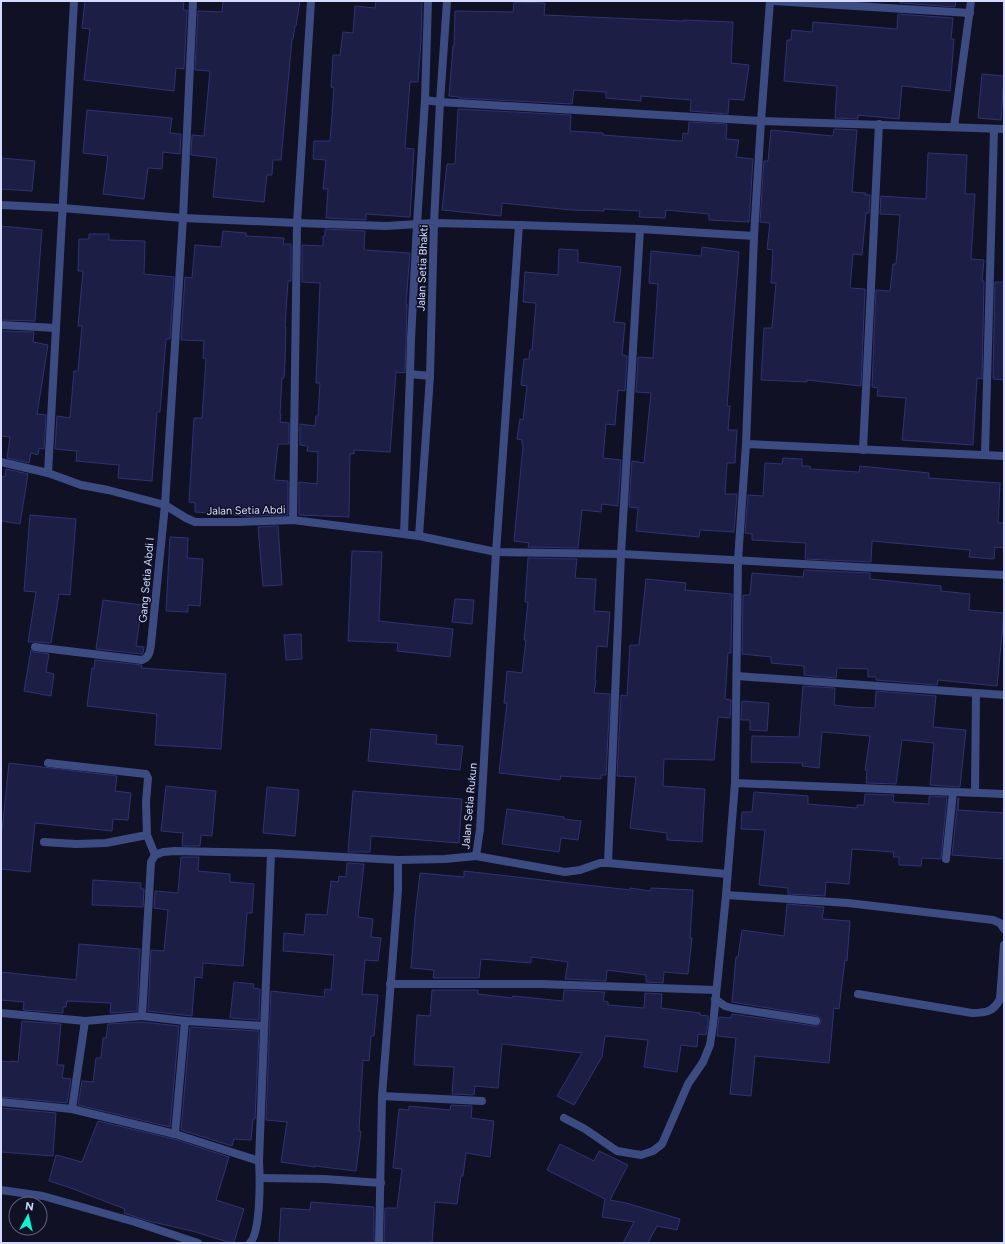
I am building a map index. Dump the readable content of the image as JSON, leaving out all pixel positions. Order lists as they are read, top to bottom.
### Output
{
  "streets": {
    "street": [
      "Jalan Setia Bhakti",
      "Jalan Setia Abdi",
      "Gang Setia Abdi I",
      "Jalan Setia Rukun"
    ]
  },
  "crossings": [
    ["Jalan Setia Bhakti", "Jalan Setia Abdi"],
    ["Jalan Setia Abdi", "Gang Setia Abdi I"],
    ["Jalan Setia Abdi", "Jalan Setia Rukun"]
  ],
  "north": "top"
}
